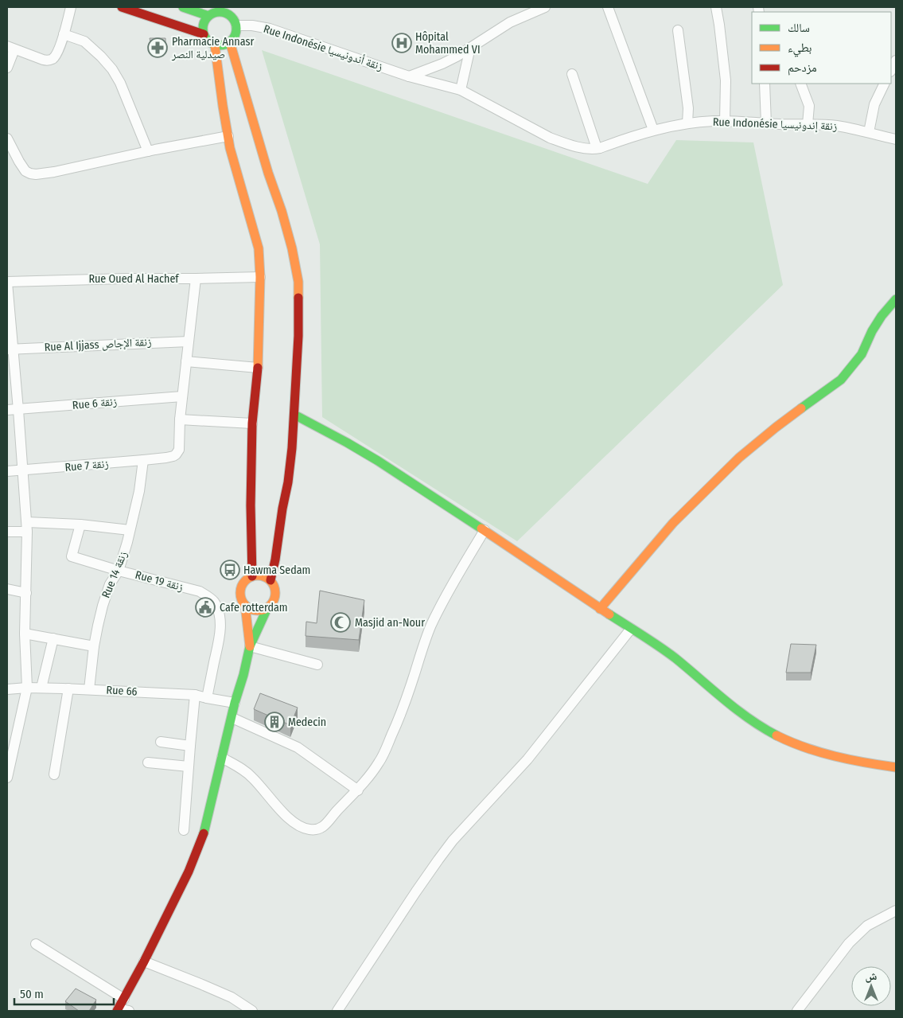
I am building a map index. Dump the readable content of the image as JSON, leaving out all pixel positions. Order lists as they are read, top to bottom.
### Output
{
  "streets": {
    "street": [
      "Rue Indonésie زنقة أندونيسيا",
      "Rue Indonésie زنقة إندونيسيا",
      "Rue Oued Al Hachef",
      "Rue Al Ijjass زنقة الإجاص",
      "Rue 6 زنقة",
      "Rue 7 زنقة",
      "Rue 14 زنقة",
      "Rue 19 زنقة",
      "Rue 66"
    ]
  },
  "crossings": [
    ["Rue Indonésie زنقة أندونيسيا", "Rue Indonésie زنقة إندونيسيا"],
    ["Rue 7 زنقة", "Rue 14 زنقة"],
    ["Rue 14 زنقة", "Rue 19 زنقة"],
    ["Rue 14 زنقة", "Rue 66"],
    ["Rue 19 زنقة", "Rue 66"]
  ],
  "places": {
    "hospital": ["Hôpital Mohammed VI"],
    "pharmacy": ["Pharmacie Annasr صيدلية النصر"],
    "bus stop": ["Hawma Sedam"],
    "public building": ["Cafe rotterdam"],
    "mosque": ["Masjid an-Nour"],
    "building": ["Medecin"]
  },
  "legend": ["سالك", "بطيء", "مزدحم"],
  "scale_bar": "50 m",
  "north": "top"
}
